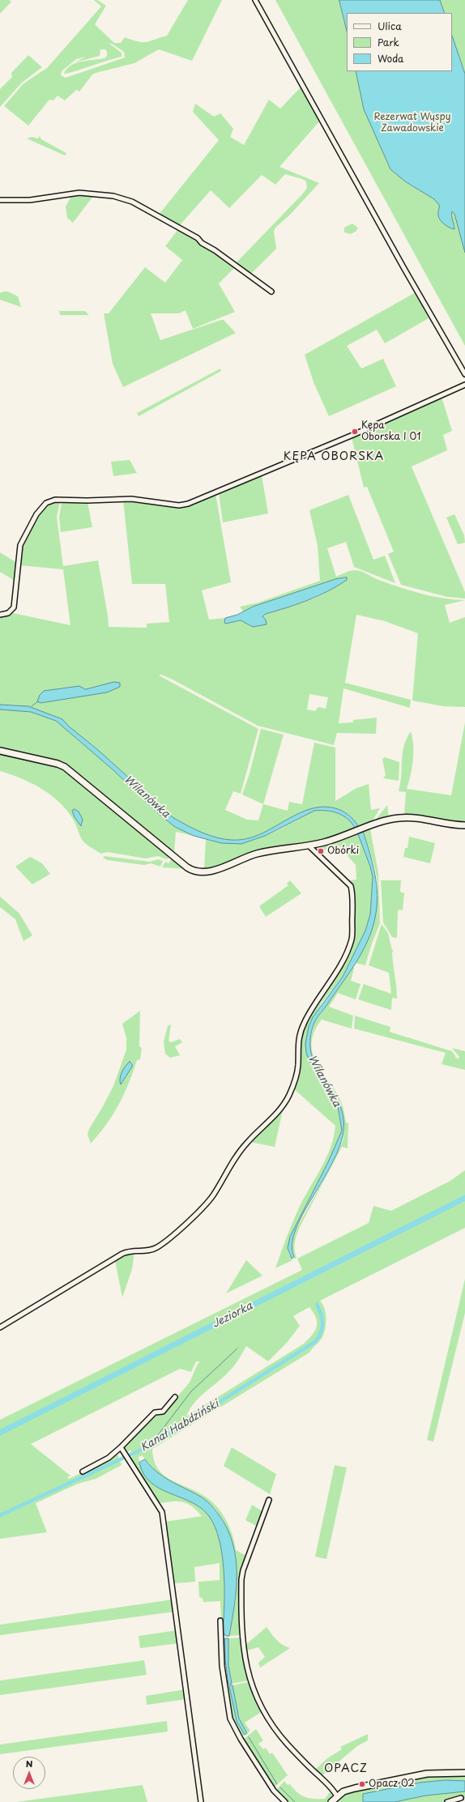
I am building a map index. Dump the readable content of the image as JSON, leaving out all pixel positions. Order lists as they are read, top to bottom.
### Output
{
  "districts": ["KĘPA OBORSKA", "OPACZ"],
  "water": ["Wilanówka", "Jeziorka", "Kanał Habdziński"],
  "parks": ["Rezerwat Wyspy Zawadowskie"],
  "places": ["Kępa Oborska I 01", "Obórki", "Opacz 02"],
  "legend": ["Ulica", "Park", "Woda"],
  "north": "top"
}
